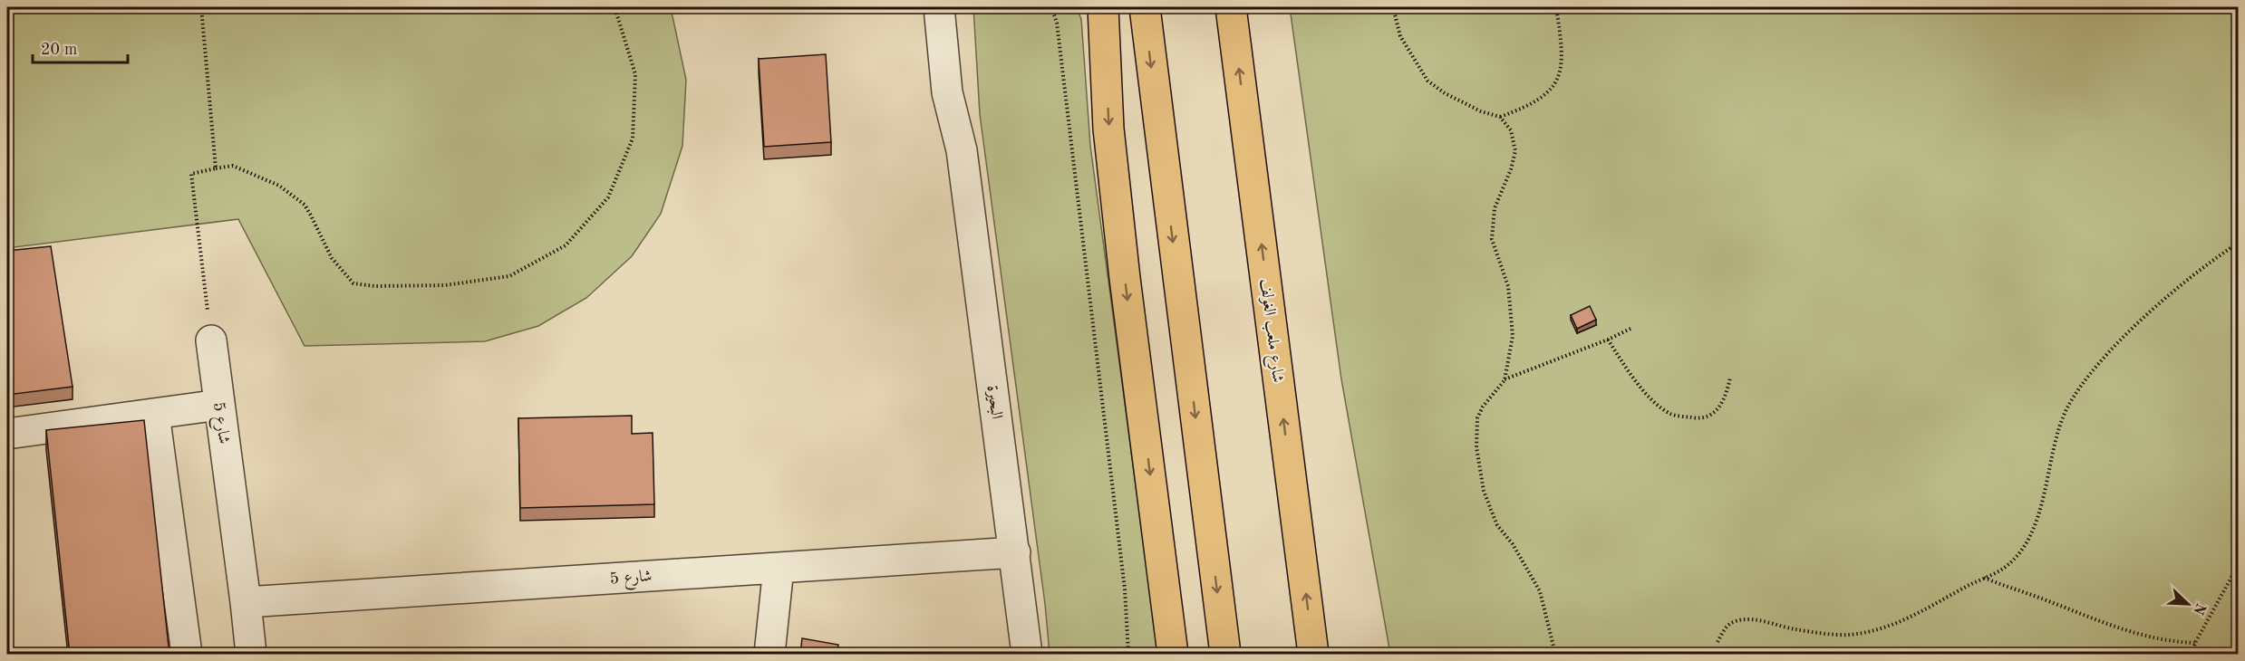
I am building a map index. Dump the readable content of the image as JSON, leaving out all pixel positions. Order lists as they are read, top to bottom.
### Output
{
  "streets": {
    "main road": ["شارع ملعب الغولف"],
    "street": ["البحيرة", "شارع 5"]
  },
  "crossings": [
    ["البحيرة", "شارع 5"]
  ],
  "scale_bar": "20 m",
  "north": "bottom right"
}
